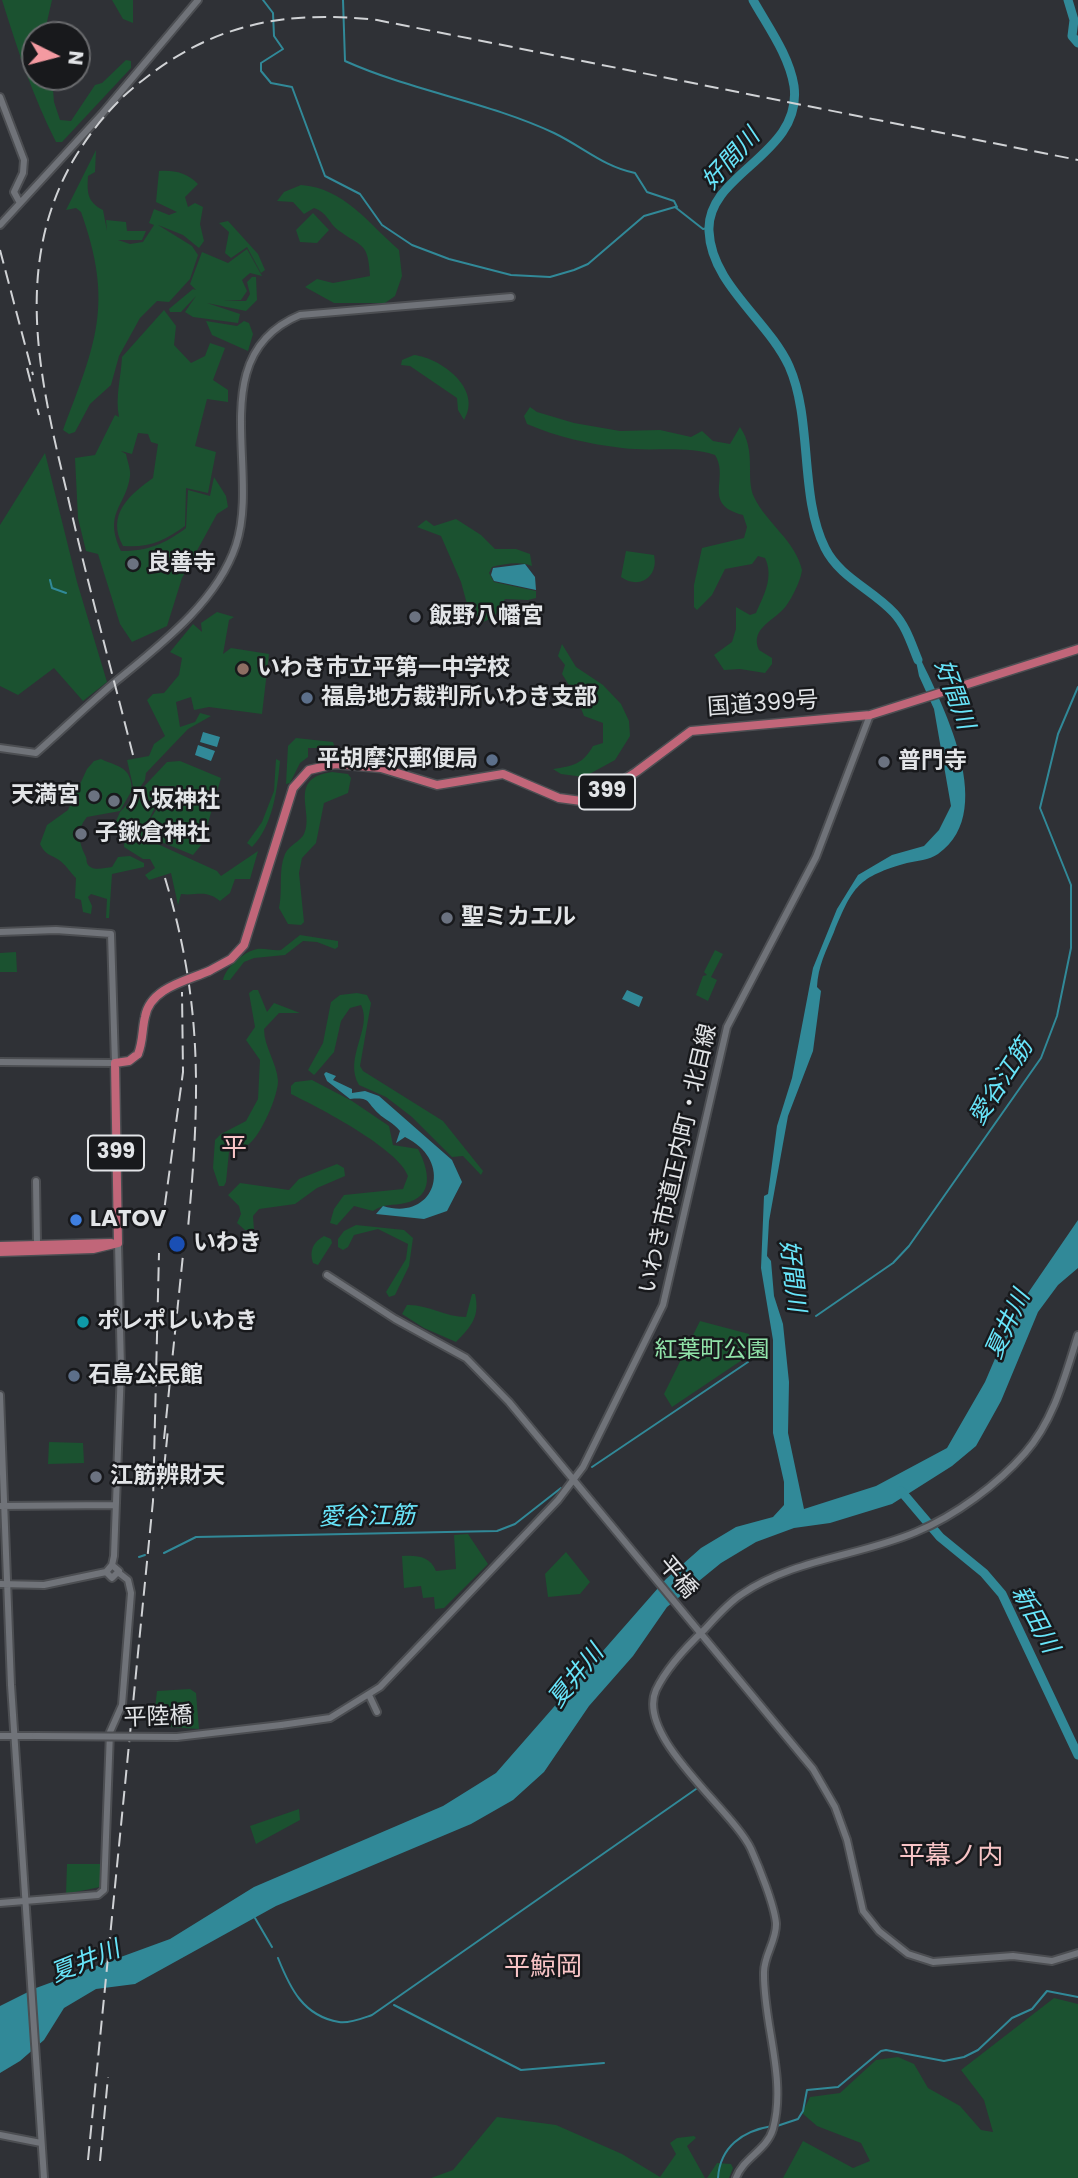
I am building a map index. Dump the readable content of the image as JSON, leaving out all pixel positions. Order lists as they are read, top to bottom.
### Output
{
  "streets": {
    "highway": ["国道399号", "399"],
    "street": ["いわき市道正内町・北目線", "平橋", "平陸橋"]
  },
  "crossings": [
    ["国道399号", "399"],
    ["国道399号", "いわき市道正内町・北目線"],
    ["いわき市道正内町・北目線", "平橋"],
    ["いわき市道正内町・北目線", "平陸橋"]
  ],
  "districts": ["平", "平幕ノ内", "平鯨岡"],
  "water": [
    "好間川",
    "愛谷江筋",
    "夏井川",
    "新田川"
  ],
  "parks": ["紅葉町公園"],
  "places": [
    "良善寺",
    "飯野八幡宮",
    "いわき市立平第一中学校",
    "福島地方裁判所いわき支部",
    "平胡摩沢郵便局",
    "普門寺",
    "天満宮",
    "八坂神社",
    "子鍬倉神社",
    "聖ミカエル",
    "LATOV",
    "いわき",
    "ポレポレいわき",
    "石島公民館",
    "江筋辨財天"
  ],
  "north": "right"
}
